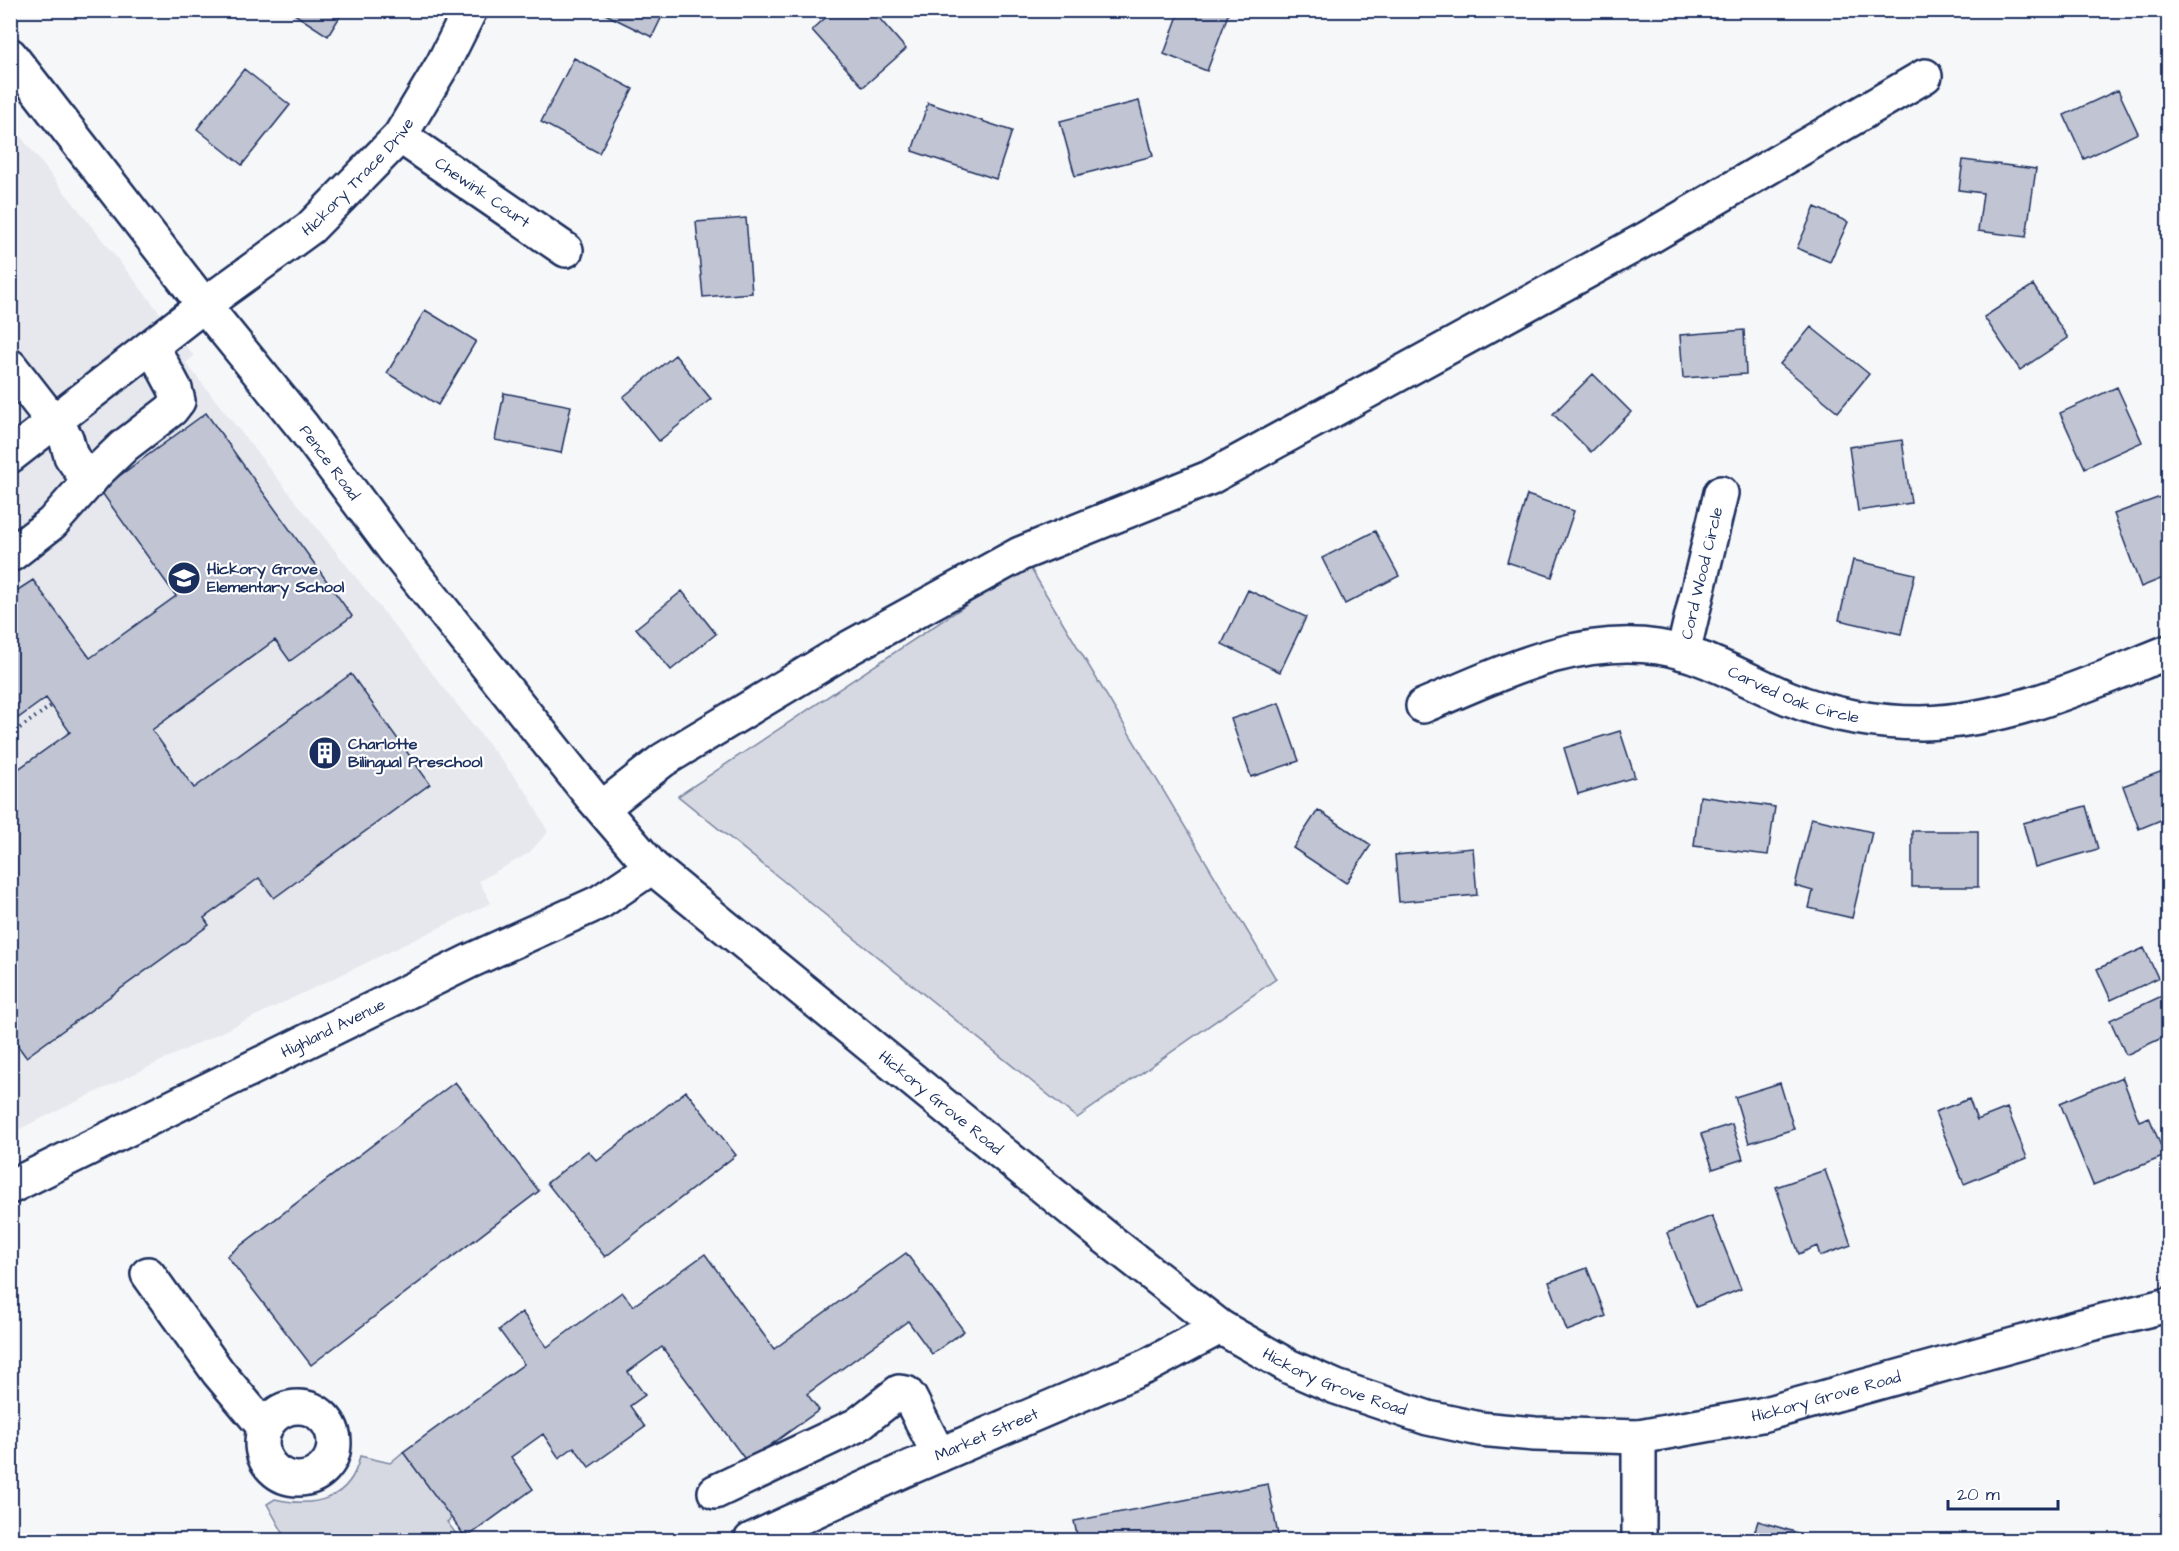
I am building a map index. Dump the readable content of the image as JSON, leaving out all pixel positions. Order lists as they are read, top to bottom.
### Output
{
  "streets": {
    "street": [
      "Hickory Trace Drive",
      "Chewink Court",
      "Pence Road",
      "Cord Wood Circle",
      "Carved Oak Circle",
      "Highland Avenue",
      "Hickory Grove Road",
      "Market Street"
    ]
  },
  "crossings": [
    ["Hickory Trace Drive", "Chewink Court"],
    ["Hickory Trace Drive", "Pence Road"],
    ["Pence Road", "Highland Avenue"],
    ["Pence Road", "Hickory Grove Road"],
    ["Cord Wood Circle", "Carved Oak Circle"],
    ["Highland Avenue", "Hickory Grove Road"],
    ["Hickory Grove Road", "Market Street"]
  ],
  "places": {
    "school or university": ["Hickory Grove Elementary School"],
    "building": ["Charlotte Bilingual Preschool"]
  },
  "scale_bar": "20 m"
}
